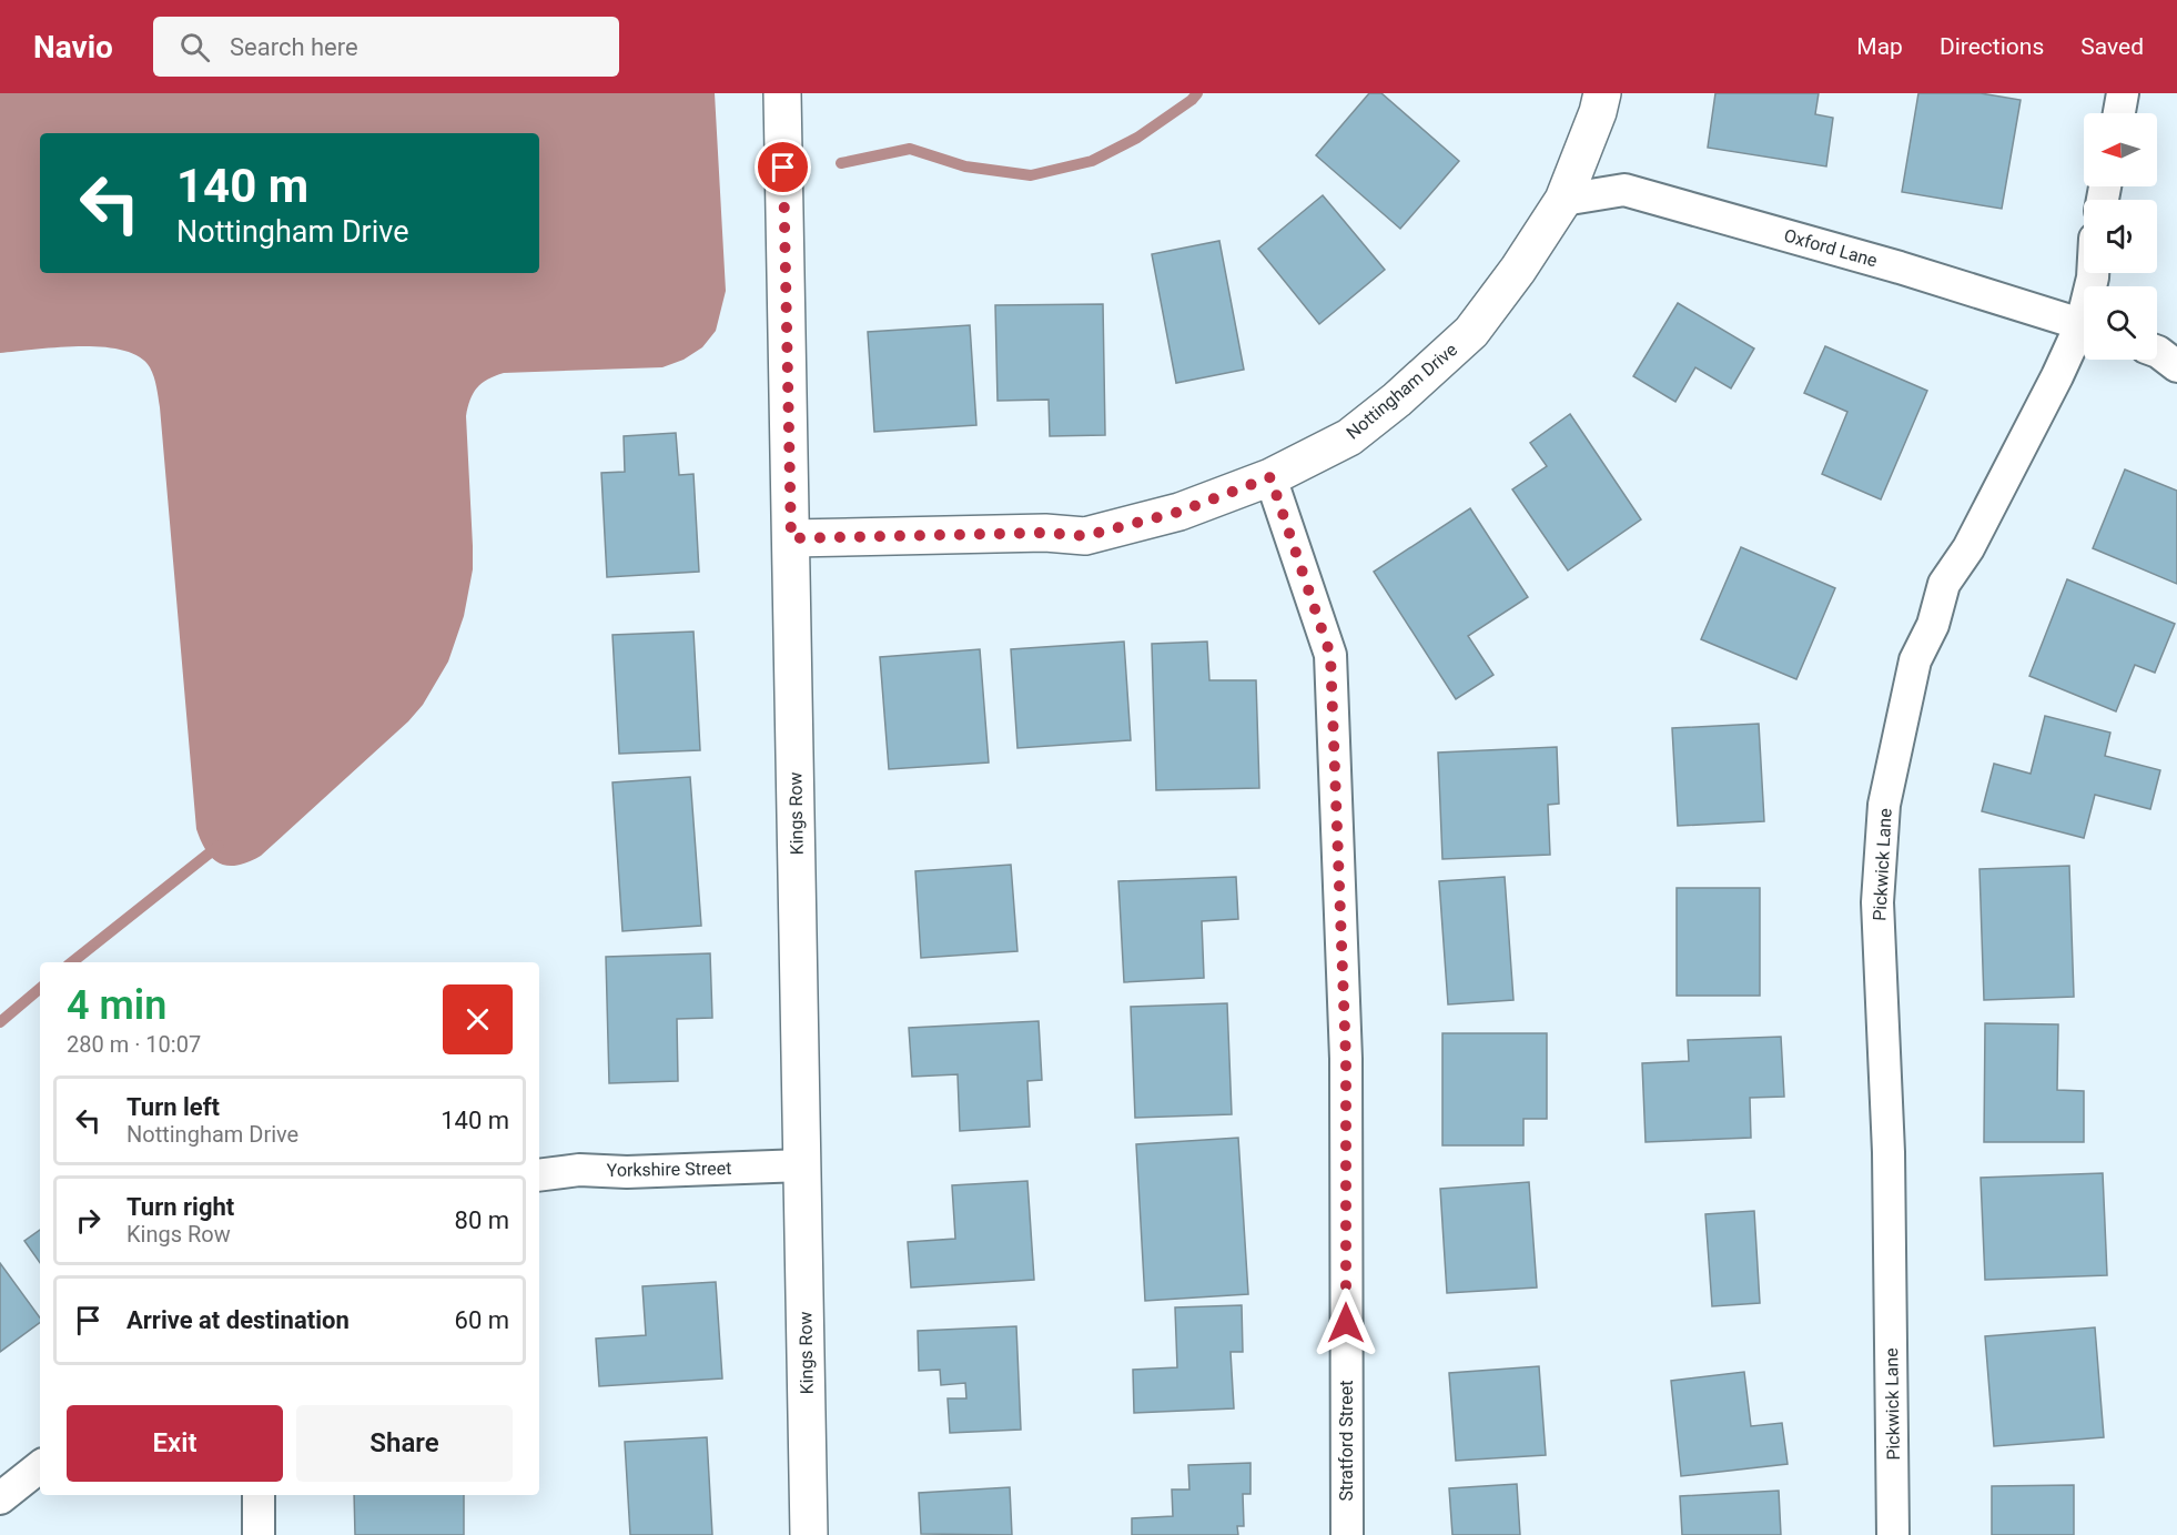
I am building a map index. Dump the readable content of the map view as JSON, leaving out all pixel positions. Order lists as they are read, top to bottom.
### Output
{
  "streets": {
    "street": [
      "Oxford Lane",
      "Nottingham Drive",
      "Kings Row",
      "Pickwick Lane",
      "Yorkshire Street",
      "Stratford Street"
    ]
  },
  "crossings": [
    ["Oxford Lane", "Nottingham Drive"],
    ["Nottingham Drive", "Kings Row"],
    ["Nottingham Drive", "Stratford Street"],
    ["Kings Row", "Yorkshire Street"]
  ],
  "north": "left",
  "page": {
    "header": "Navio",
    "search": "Search here",
    "nav": ["Map", "Directions", "Saved"],
    "turn": ["140 m", "Nottingham Drive"],
    "heading": ["4 min", "280 m · 10:07"],
    "list": [
      {
        "name": "Turn left",
        "note": "Nottingham Drive",
        "value": "140 m"
      },
      {
        "name": "Turn right",
        "note": "Kings Row",
        "value": "80 m"
      },
      {
        "name": "Arrive at destination",
        "value": "60 m"
      }
    ],
    "buttons": ["Exit", "Share"]
  }
}
